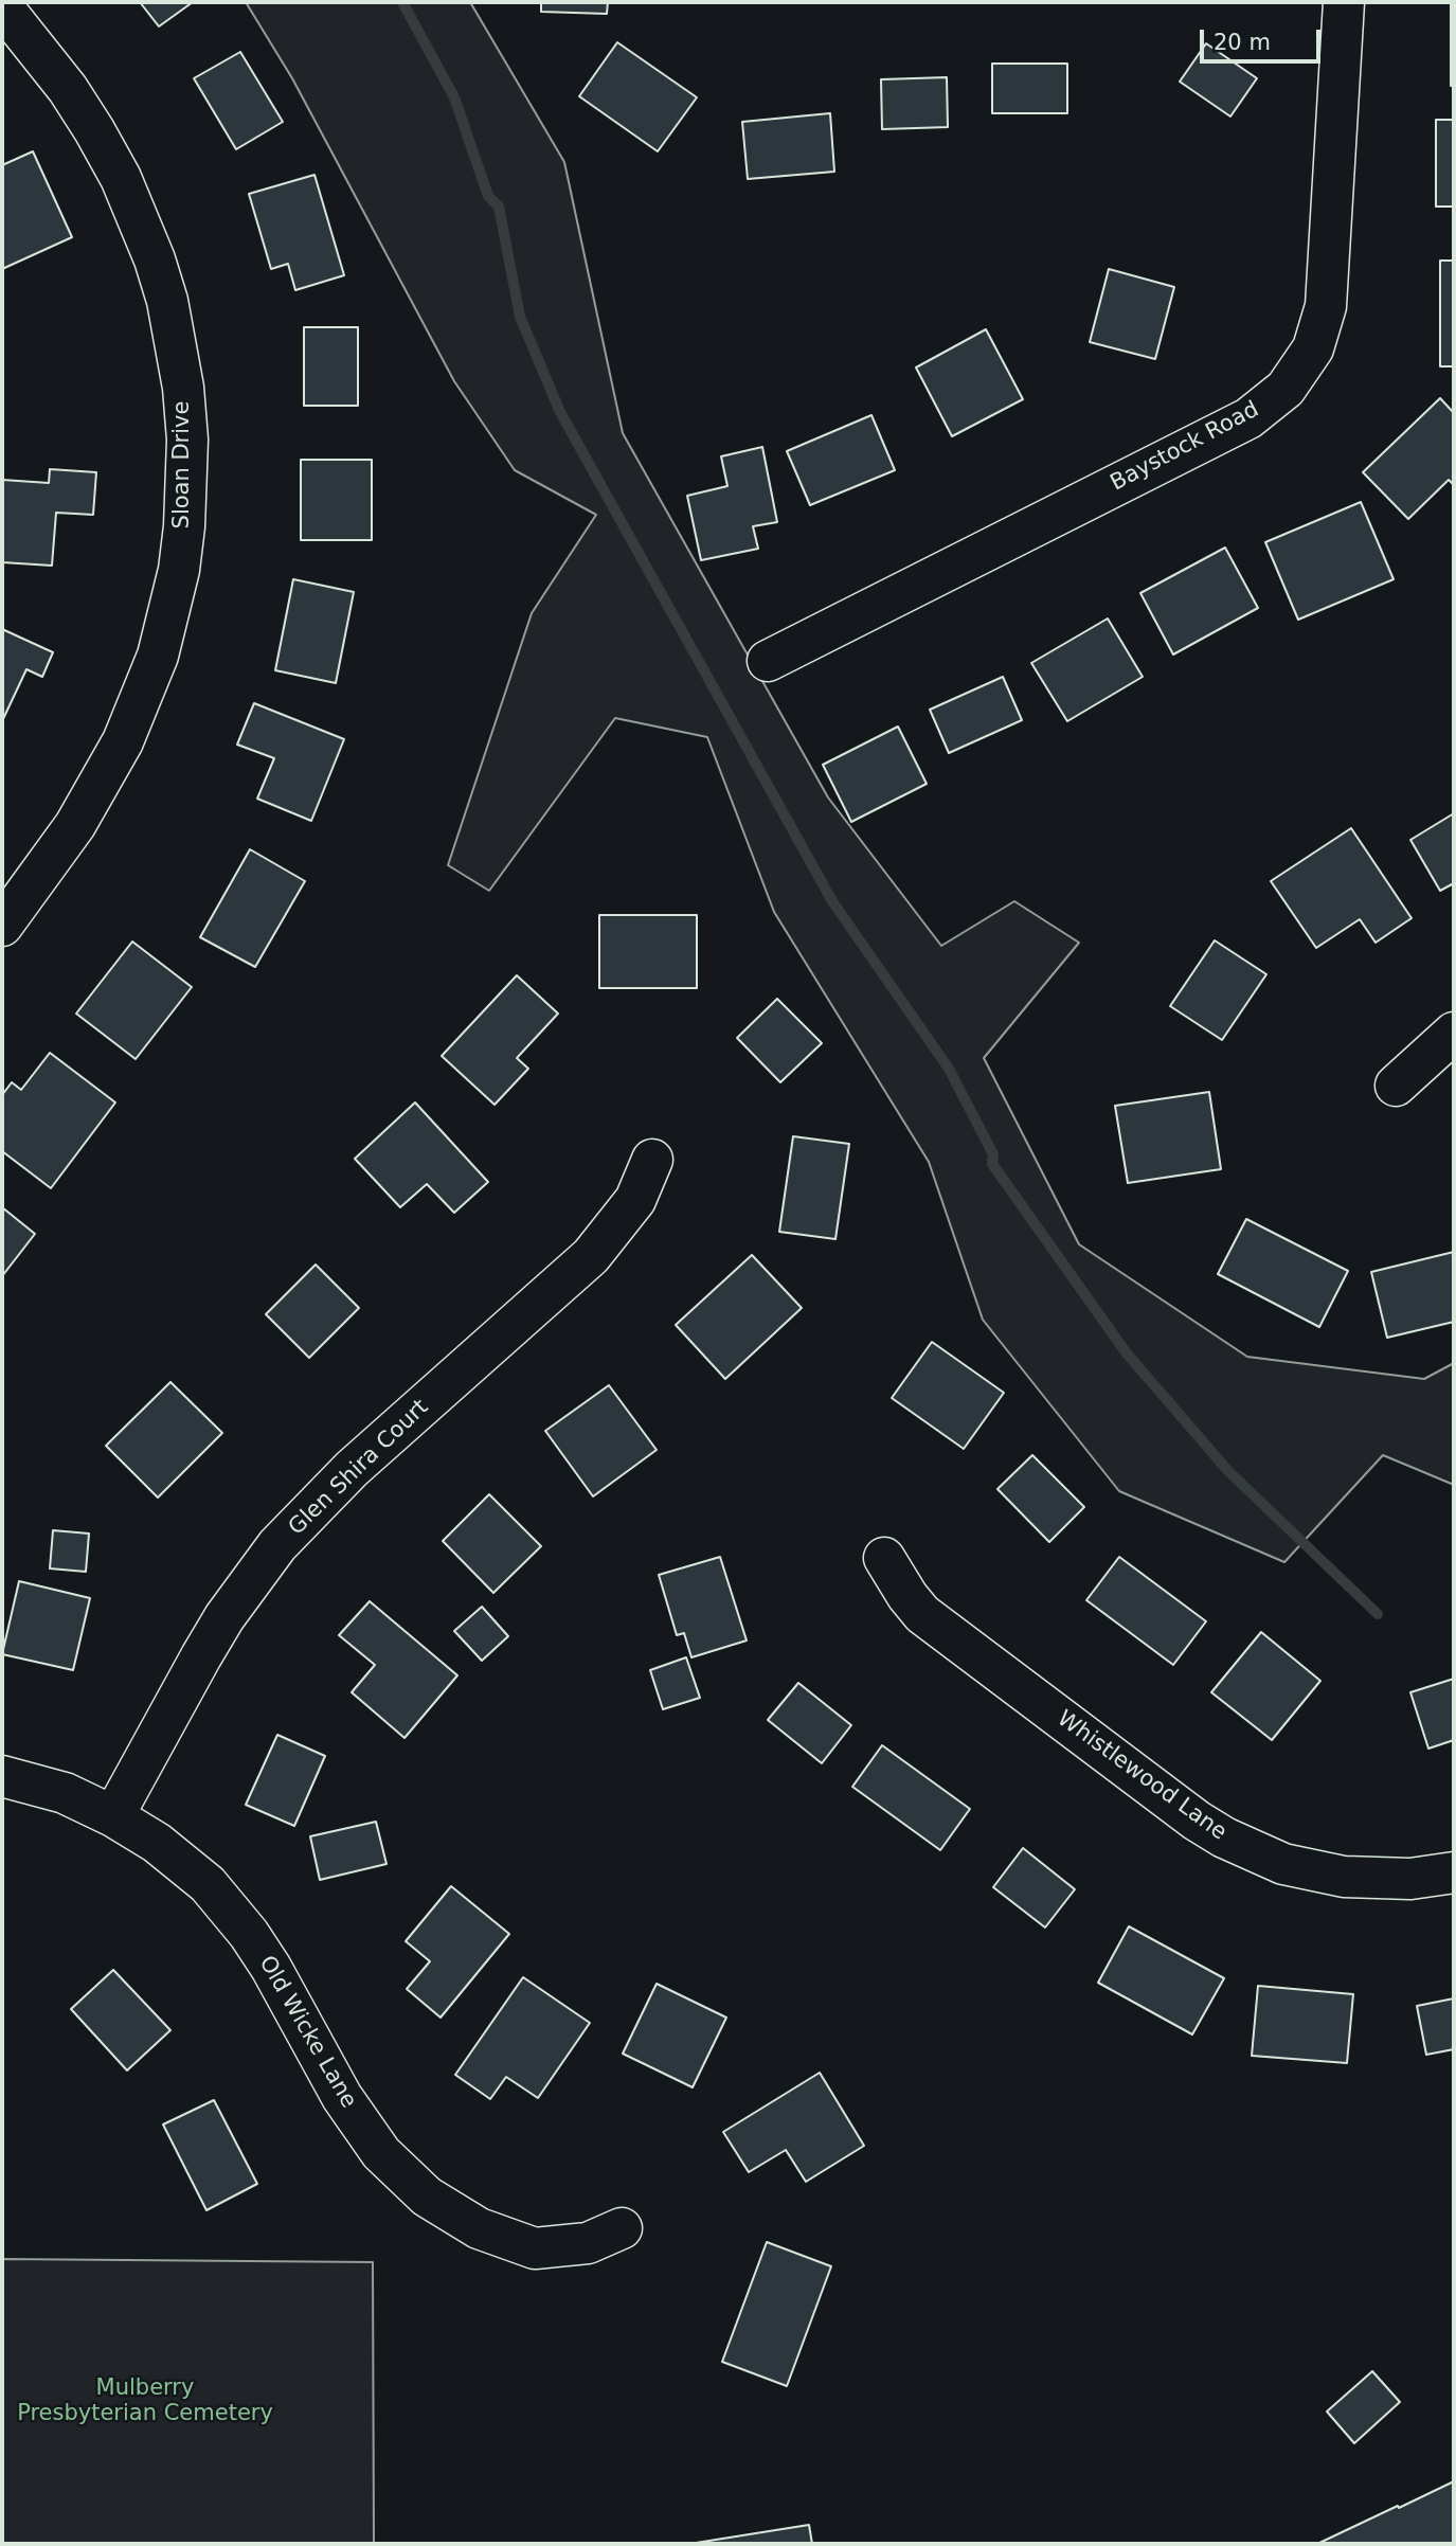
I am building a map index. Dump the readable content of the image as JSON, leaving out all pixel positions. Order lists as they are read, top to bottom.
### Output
{
  "streets": {
    "street": [
      "Baystock Road",
      "Sloan Drive",
      "Glen Shira Court",
      "Whistlewood Lane",
      "Old Wicke Lane"
    ]
  },
  "crossings": [
    ["Glen Shira Court", "Old Wicke Lane"]
  ],
  "parks": ["Mulberry Presbyterian Cemetery"],
  "scale_bar": "20 m"
}
